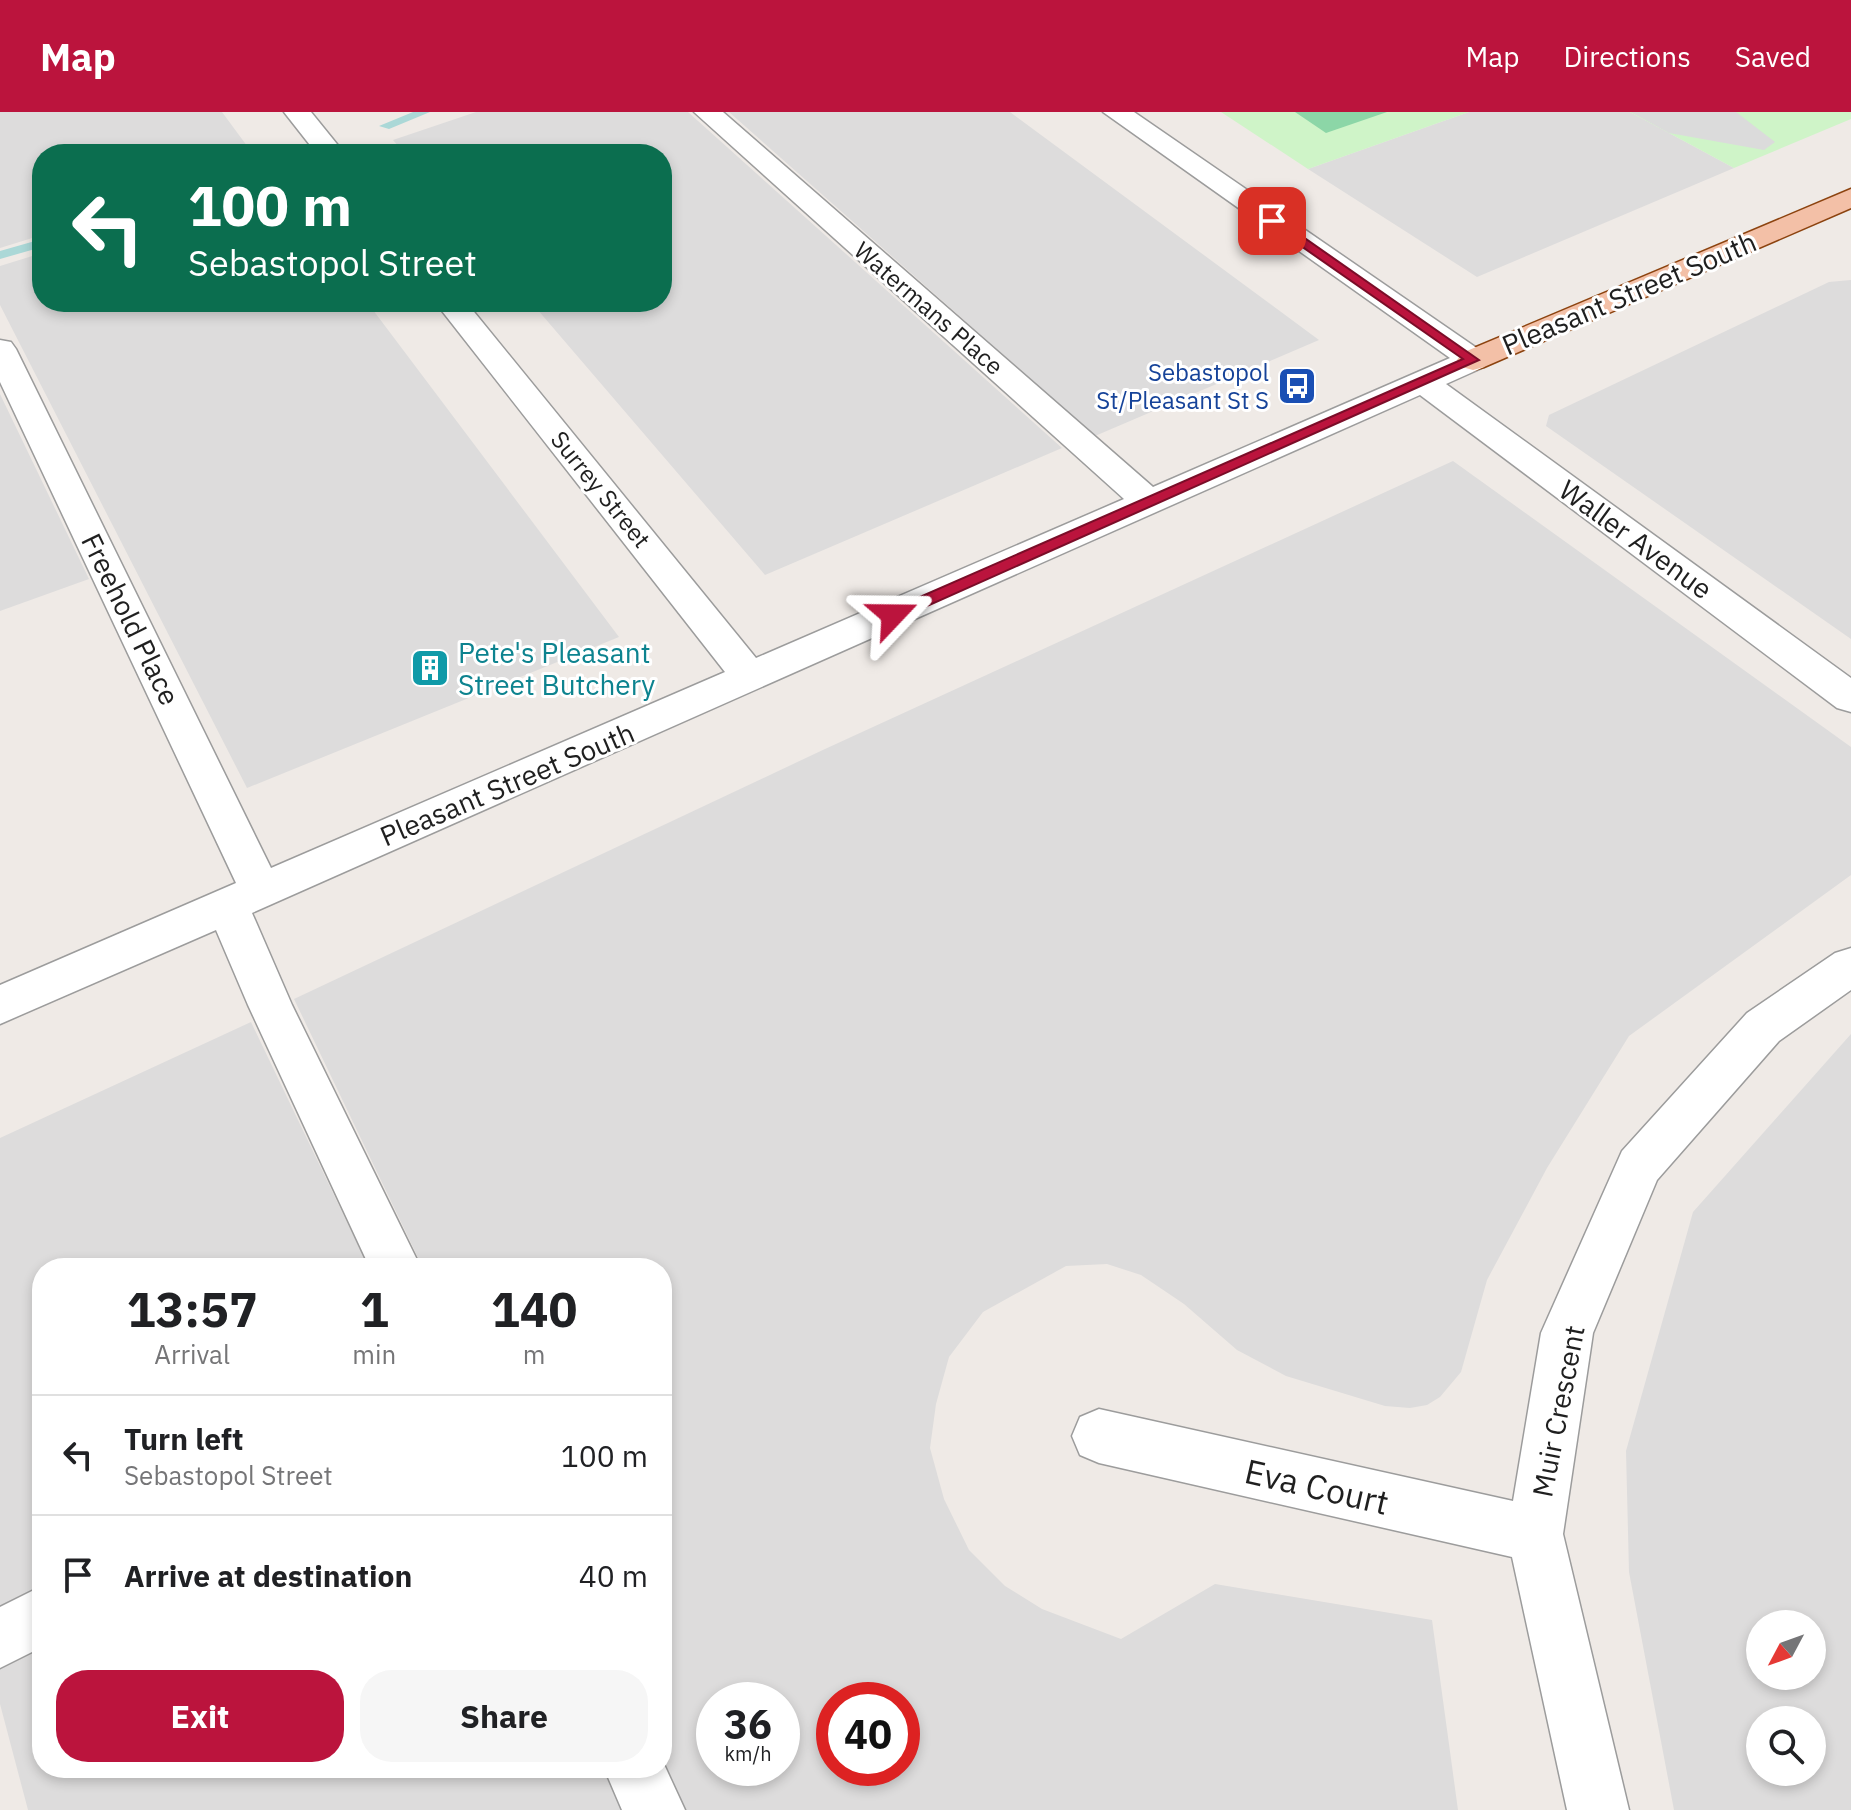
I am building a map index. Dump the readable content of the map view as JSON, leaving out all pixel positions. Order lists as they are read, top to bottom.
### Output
{
  "streets": {
    "main road": ["Pleasant Street South"],
    "street": [
      "Watermans Place",
      "Surrey Street",
      "Waller Avenue",
      "Freehold Place",
      "Muir Crescent",
      "Eva Court"
    ]
  },
  "crossings": [
    ["Pleasant Street South", "Watermans Place"],
    ["Pleasant Street South", "Surrey Street"],
    ["Pleasant Street South", "Waller Avenue"],
    ["Pleasant Street South", "Freehold Place"],
    ["Muir Crescent", "Eva Court"]
  ],
  "places": {
    "bus stop": ["Sebastopol St/Pleasant St S"],
    "building": ["Pete's Pleasant Street Butchery"]
  },
  "north": "bottom left",
  "page": {
    "header": "Map",
    "nav": ["Map", "Directions", "Saved"],
    "turn": ["100 m", "Sebastopol Street"],
    "eta": [
      "13:57",
      "Arrival",
      "1",
      "min",
      "140",
      "m"
    ],
    "list": [
      {
        "name": "Turn left",
        "note": "Sebastopol Street",
        "value": "100 m"
      },
      {
        "name": "Arrive at destination",
        "value": "40 m"
      }
    ],
    "buttons": ["Exit", "Share"],
    "speed": "36 km/h",
    "limit": "40"
  }
}
